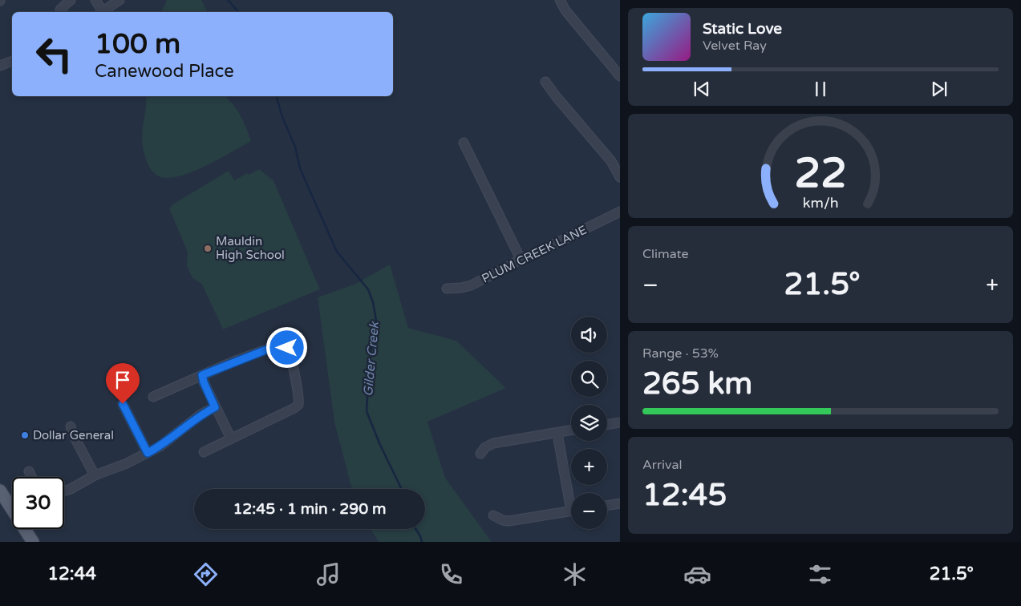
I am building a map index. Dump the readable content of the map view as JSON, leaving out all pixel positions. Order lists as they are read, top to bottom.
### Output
{
  "streets": {
    "street": ["PLUM CREEK LANE"]
  },
  "water": ["Gilder Creek"],
  "places": ["Mauldin High School", "Dollar General"],
  "page": {
    "turn": ["100 m", "Canewood Place"],
    "song": ["Static Love", "Velvet Ray"],
    "tile": [
      "Climate",
      ["Range · 53%", "265 km"],
      ["Arrival", "12:45"]
    ],
    "heat": ["−", "21.5°", "+"],
    "map_buttons": ["+", "−"],
    "limit": "30",
    "trip": "12:45 · 1 min · 290 m",
    "tabs": ["12:44", "21.5°"],
    "gauge": ["22", "km/h"]
  }
}
